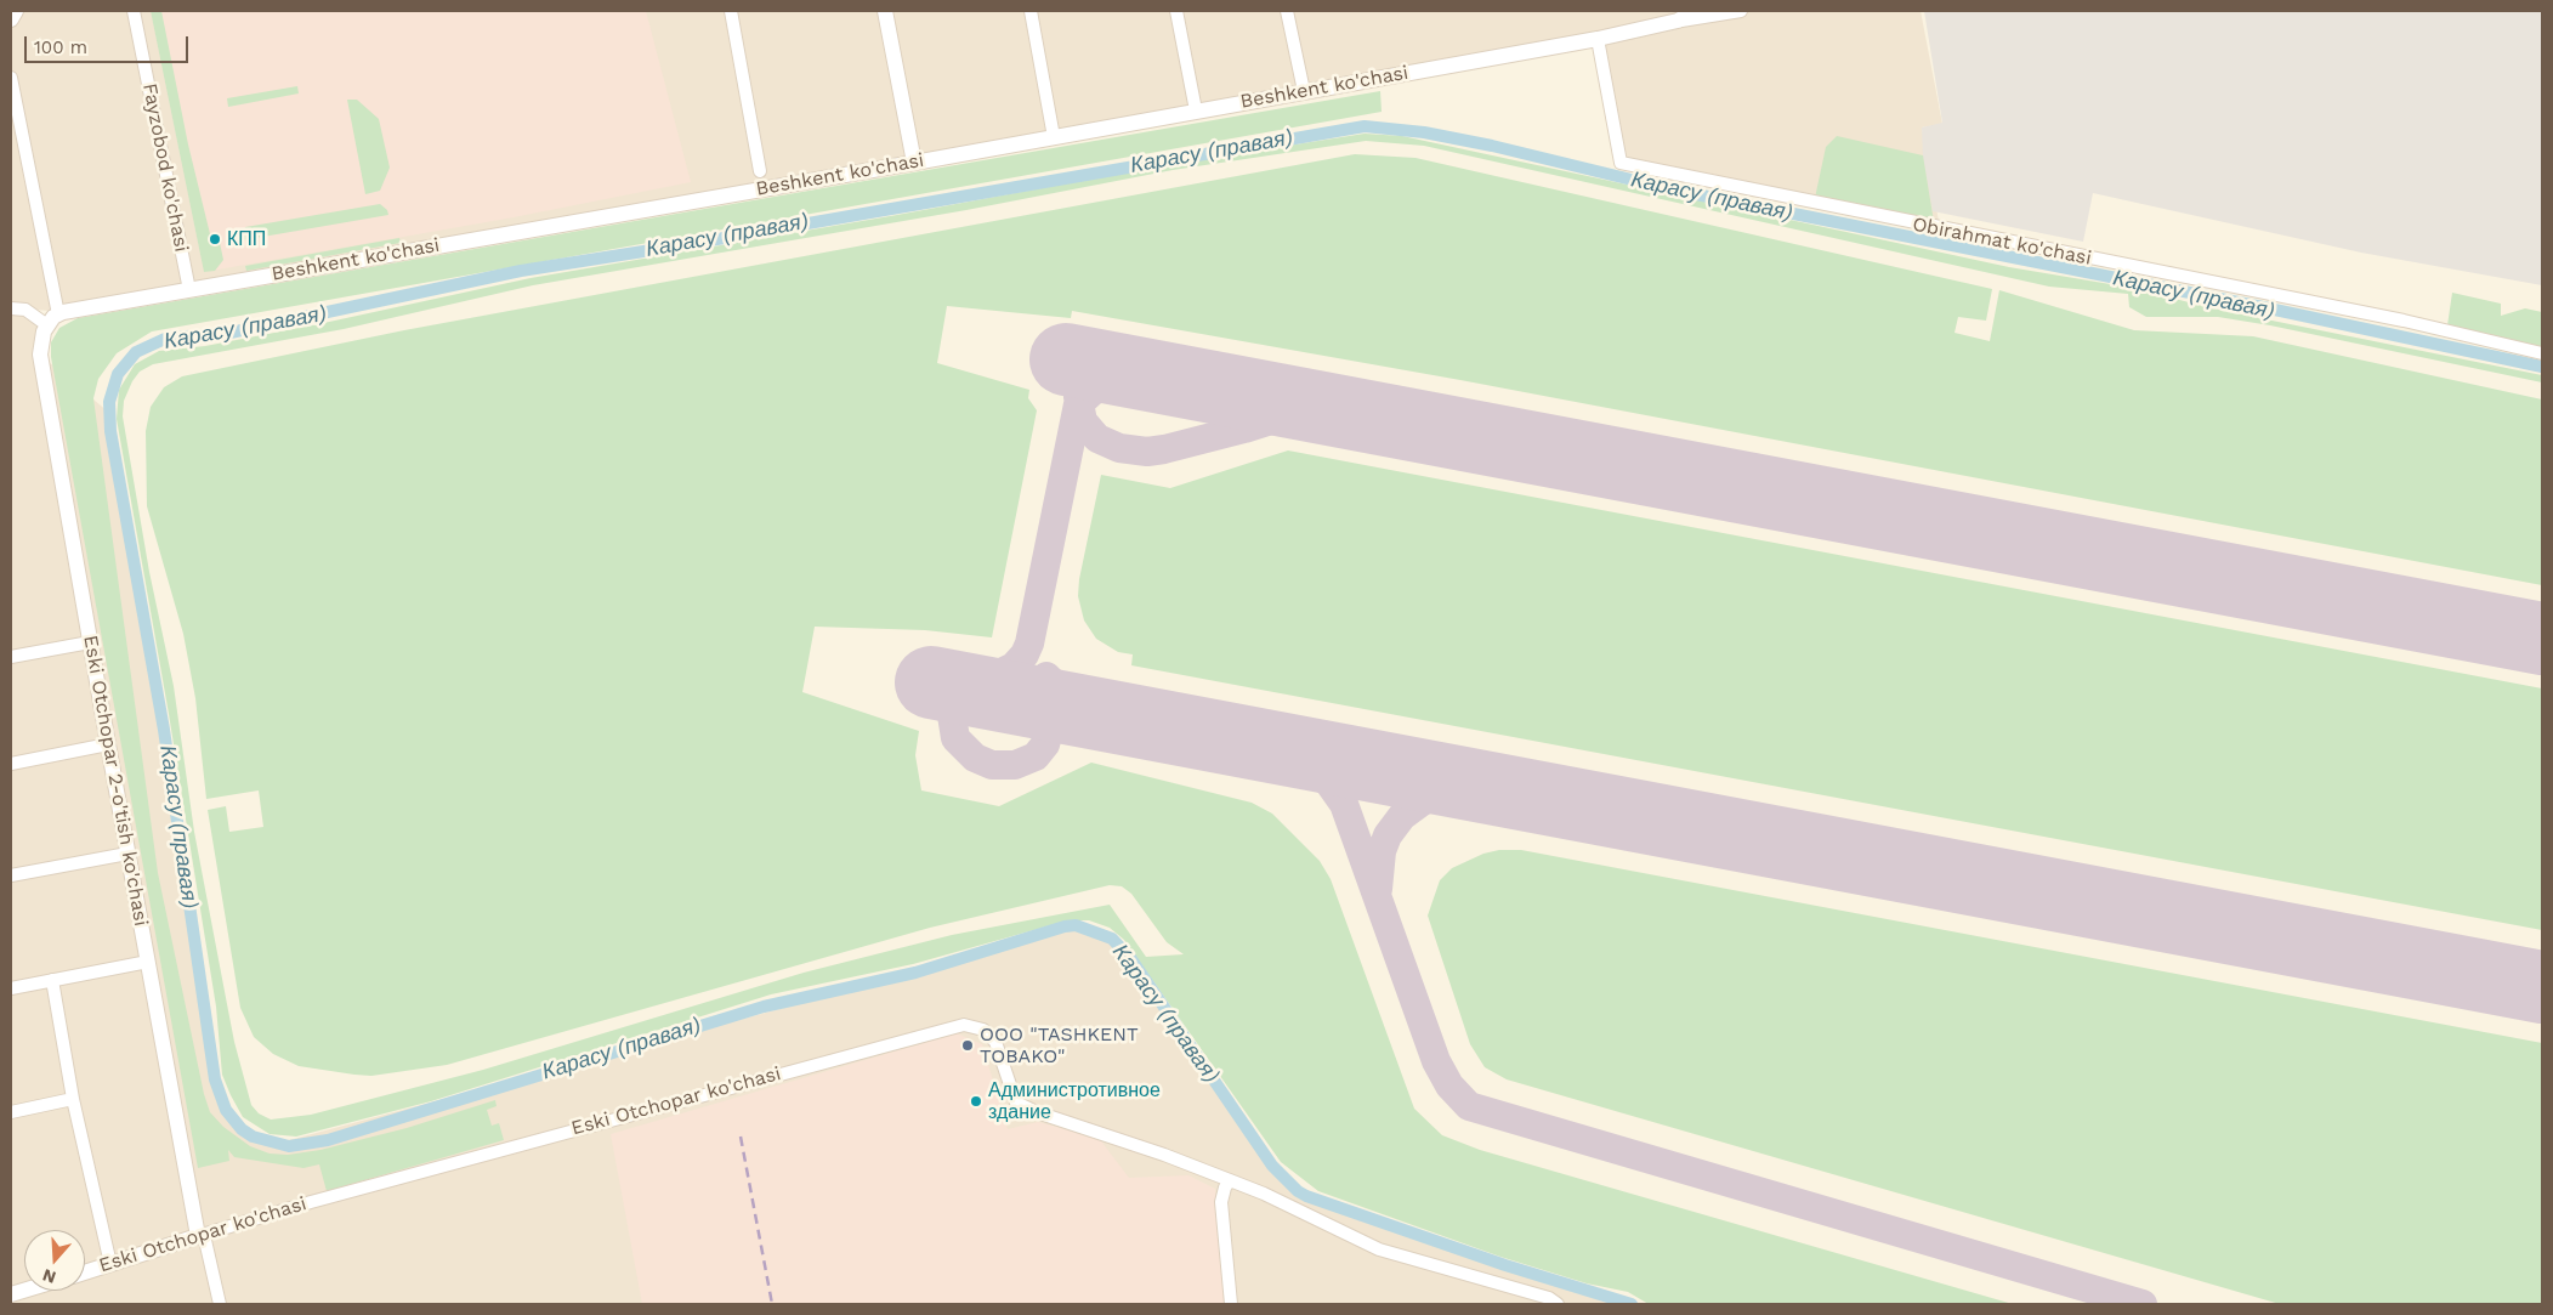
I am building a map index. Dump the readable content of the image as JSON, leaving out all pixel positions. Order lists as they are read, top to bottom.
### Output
{
  "streets": {
    "street": [
      "Beshkent ko'chasi",
      "Fayzobod ko'chasi",
      "Obirahmat ko'chasi",
      "Eski Otchopar 2-o'tish ko'chasi",
      "Eski Otchopar ko'chasi"
    ]
  },
  "crossings": [
    ["Beshkent ko'chasi", "Fayzobod ko'chasi"],
    ["Beshkent ko'chasi", "Obirahmat ko'chasi"],
    ["Eski Otchopar 2-o'tish ko'chasi", "Eski Otchopar ko'chasi"]
  ],
  "water": ["Карасу (правая)"],
  "places": ["КПП", "OOO \"TASHKENT TOBAKO\"", "Администротивное здание"],
  "scale_bar": "100 m",
  "north": "bottom"
}
